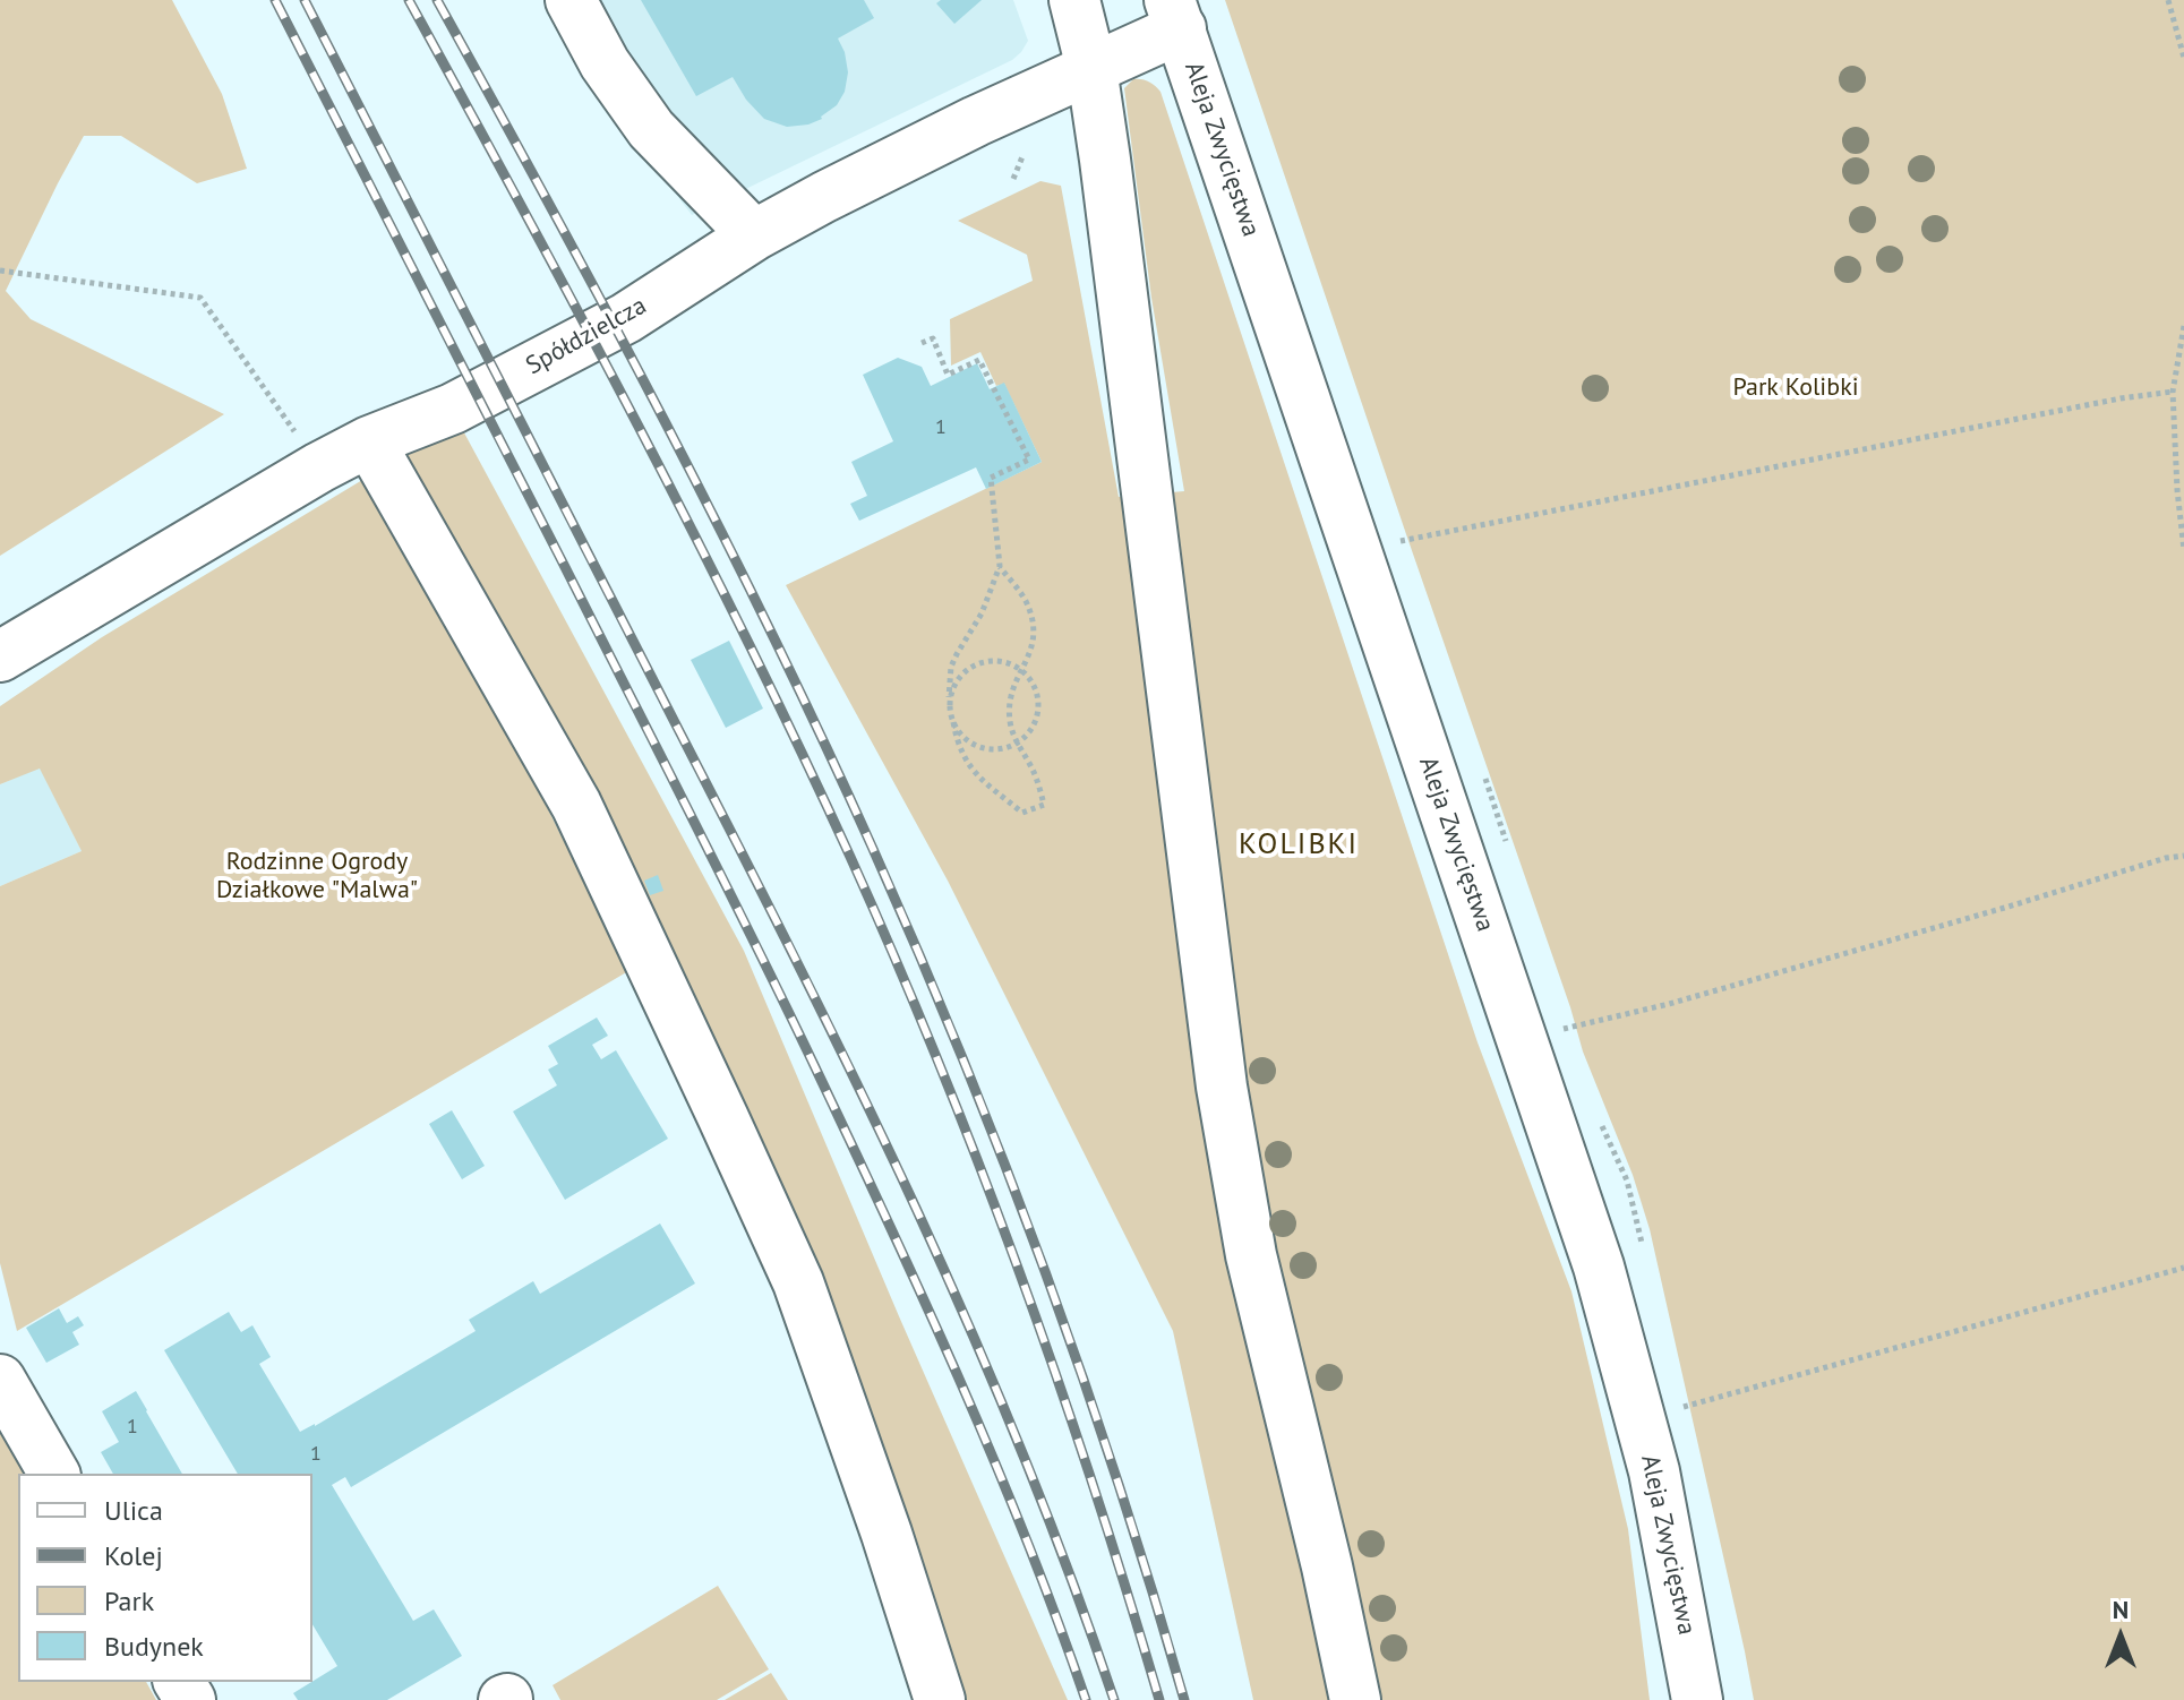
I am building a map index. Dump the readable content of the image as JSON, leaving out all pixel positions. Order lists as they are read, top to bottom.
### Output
{
  "streets": {
    "main road": ["Aleja Zwycięstwa", "Spółdzielcza"]
  },
  "crossings": [
    ["Aleja Zwycięstwa", "Spółdzielcza"]
  ],
  "districts": ["KOLIBKI"],
  "parks": ["Park Kolibki", "Rodzinne Ogrody Działkowe \"Malwa\""],
  "house_numbers": ["1", "1", "1"],
  "legend": [
    "Ulica",
    "Kolej",
    "Park",
    "Budynek"
  ],
  "north": "top"
}
